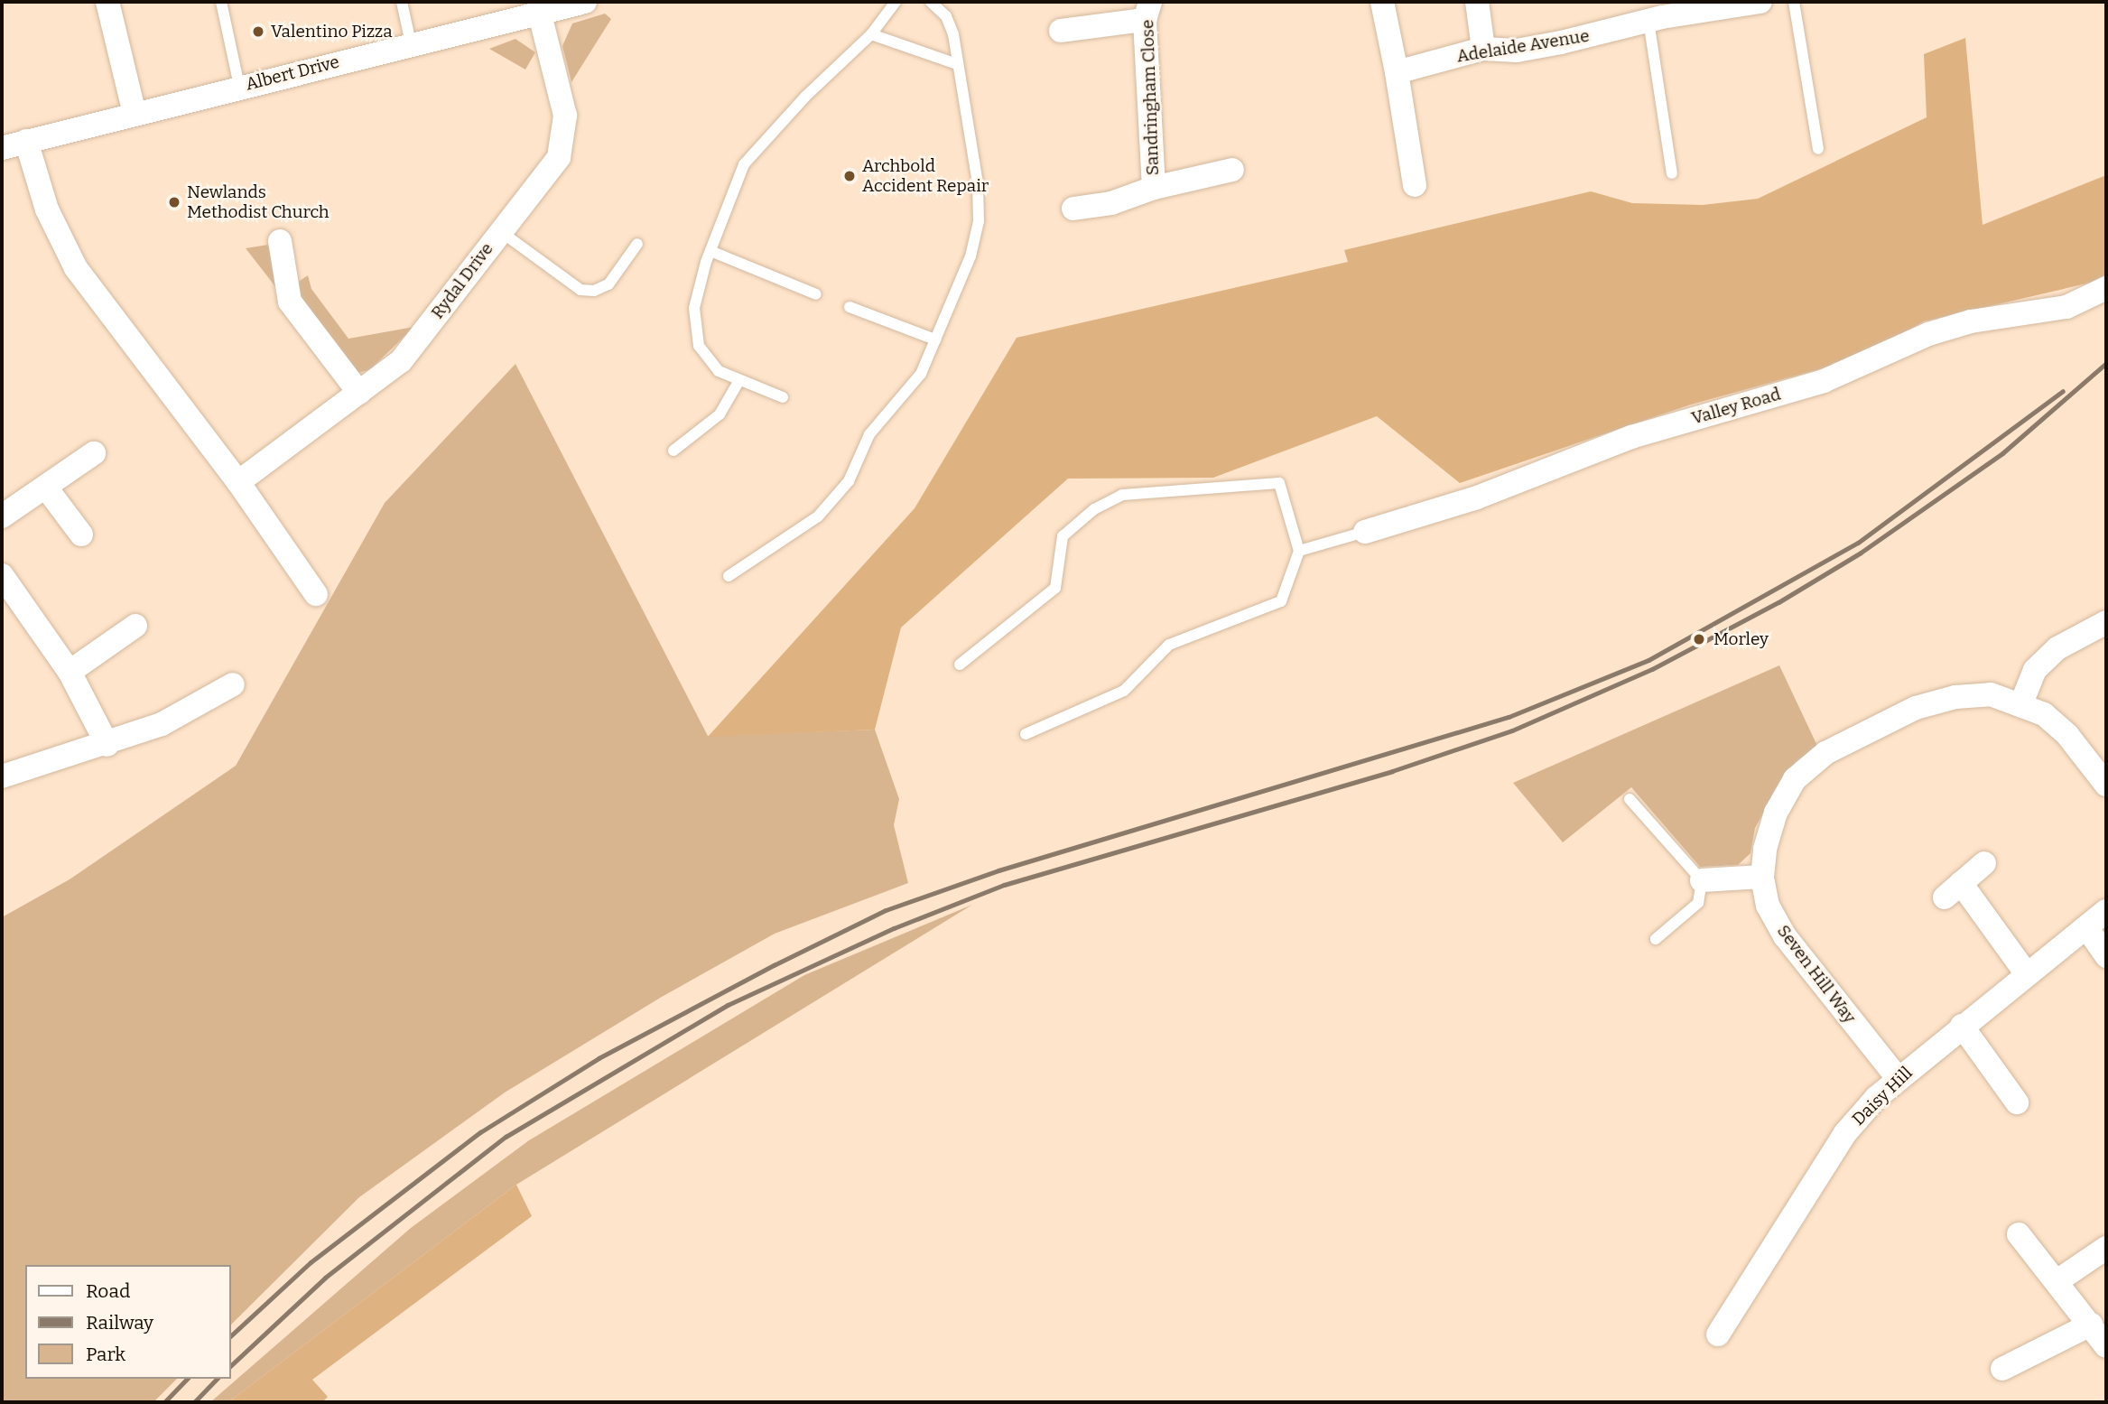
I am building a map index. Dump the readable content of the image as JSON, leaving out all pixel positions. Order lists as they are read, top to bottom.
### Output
{
  "streets": {
    "street": [
      "Adelaide Avenue",
      "Albert Drive",
      "Sandringham Close",
      "Rydal Drive",
      "Valley Road",
      "Seven Hill Way",
      "Daisy Hill"
    ]
  },
  "crossings": [
    ["Albert Drive", "Rydal Drive"],
    ["Seven Hill Way", "Daisy Hill"]
  ],
  "places": [
    "Valentino Pizza",
    "Archbold Accident Repair",
    "Newlands Methodist Church",
    "Morley"
  ],
  "legend": ["Road", "Railway", "Park"]
}
